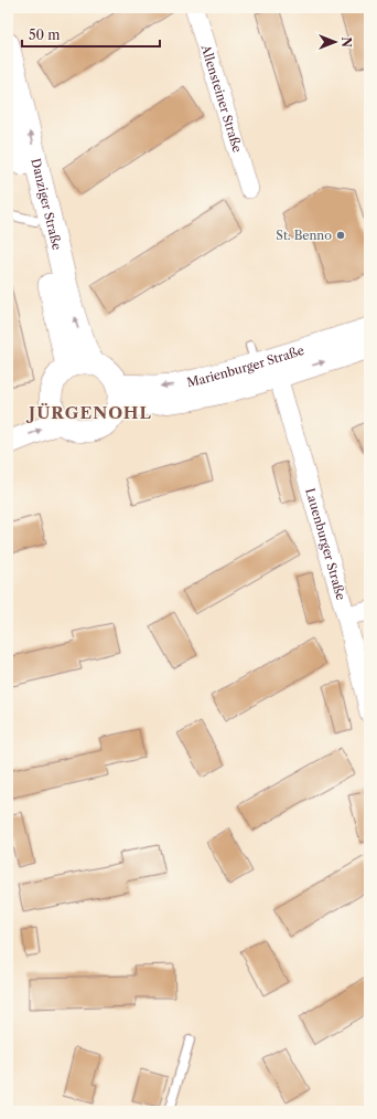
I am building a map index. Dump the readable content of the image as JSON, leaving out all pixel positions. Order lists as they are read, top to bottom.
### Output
{
  "streets": {
    "street": [
      "Allensteiner Straße",
      "Danziger Straße",
      "Marienburger Straße",
      "Lauenburger Straße"
    ]
  },
  "crossings": [
    ["Danziger Straße", "Marienburger Straße"],
    ["Marienburger Straße", "Lauenburger Straße"]
  ],
  "districts": ["JÜRGENOHL"],
  "places": ["St. Benno"],
  "scale_bar": "50 m",
  "north": "right"
}
